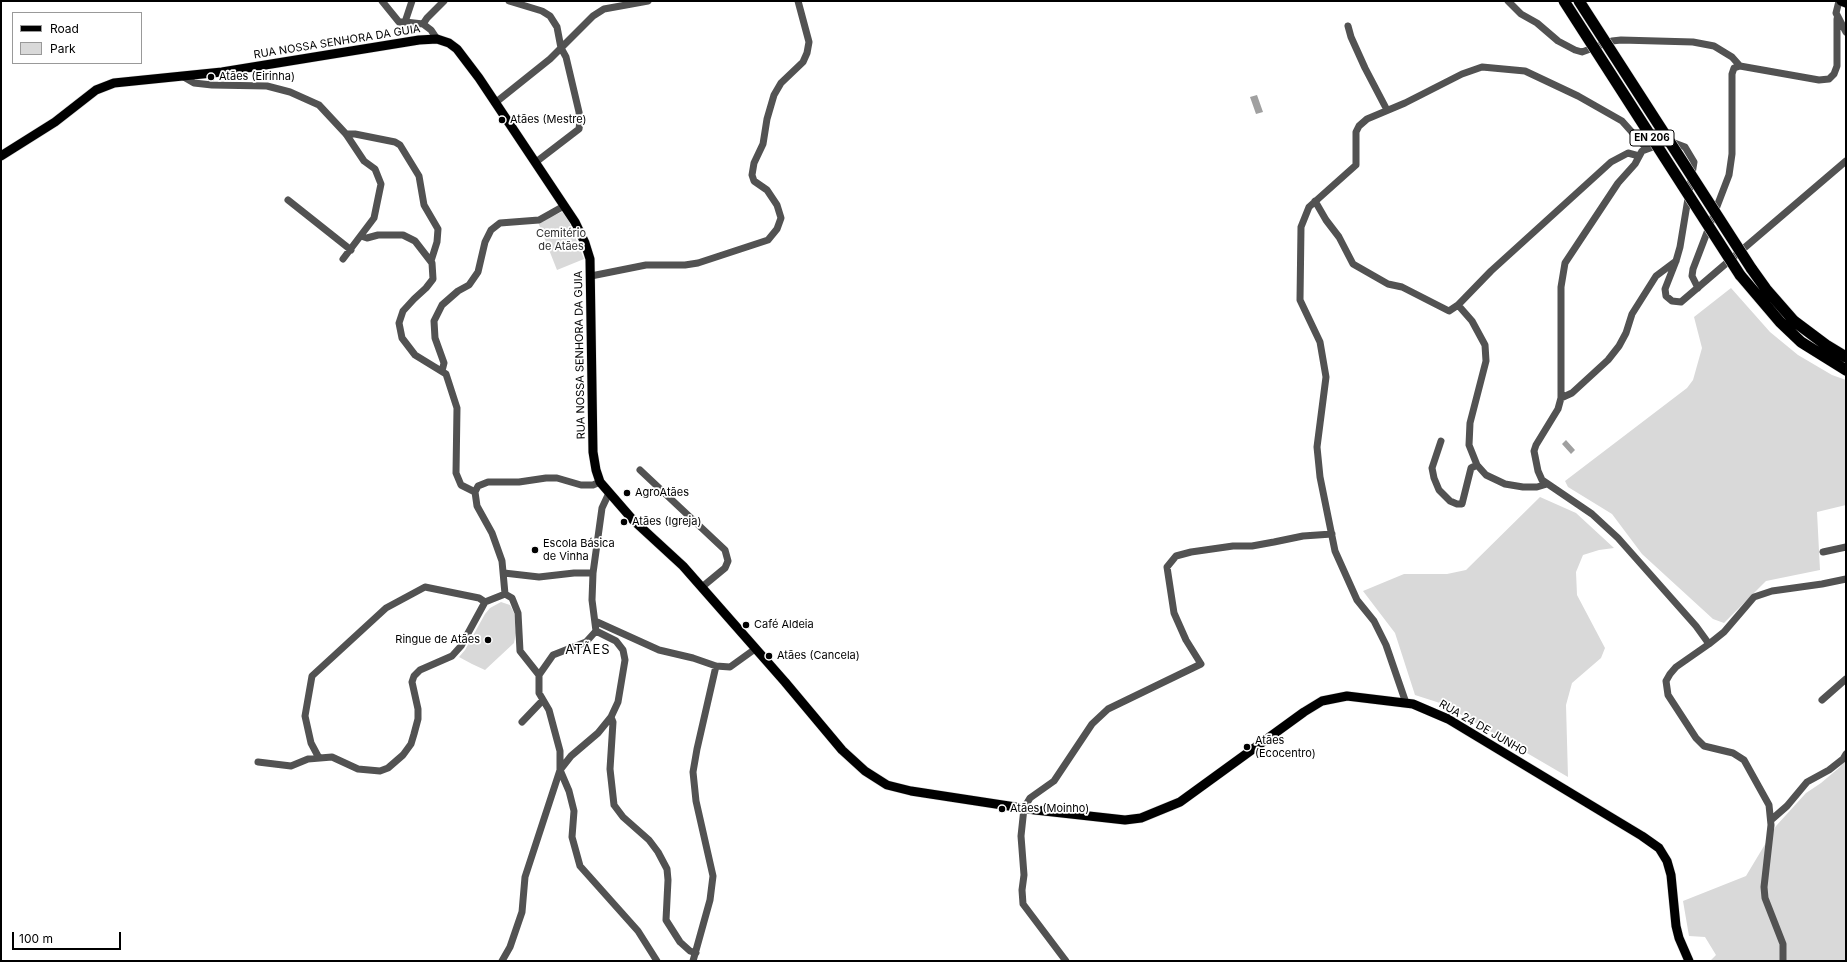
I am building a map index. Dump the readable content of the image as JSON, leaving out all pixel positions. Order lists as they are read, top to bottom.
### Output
{
  "streets": {
    "highway": ["EN 206"],
    "main road": ["RUA NOSSA SENHORA DA GUIA", "RUA 24 DE JUNHO"]
  },
  "crossings": [
    ["RUA NOSSA SENHORA DA GUIA", "RUA 24 DE JUNHO"]
  ],
  "districts": ["ATÃES"],
  "parks": ["Cemitério de Atães"],
  "places": [
    "Atães (Eirinha)",
    "Atães (Mestre)",
    "AgroAtães",
    "Atães (Igreja)",
    "Escola Básica de Vinha",
    "Café Aldeia",
    "Ringue de Atães",
    "Atães (Cancela)",
    "Atães (Ecocentro)",
    "Atães (Moinho)"
  ],
  "legend": ["Road", "Park"],
  "scale_bar": "100 m"
}
